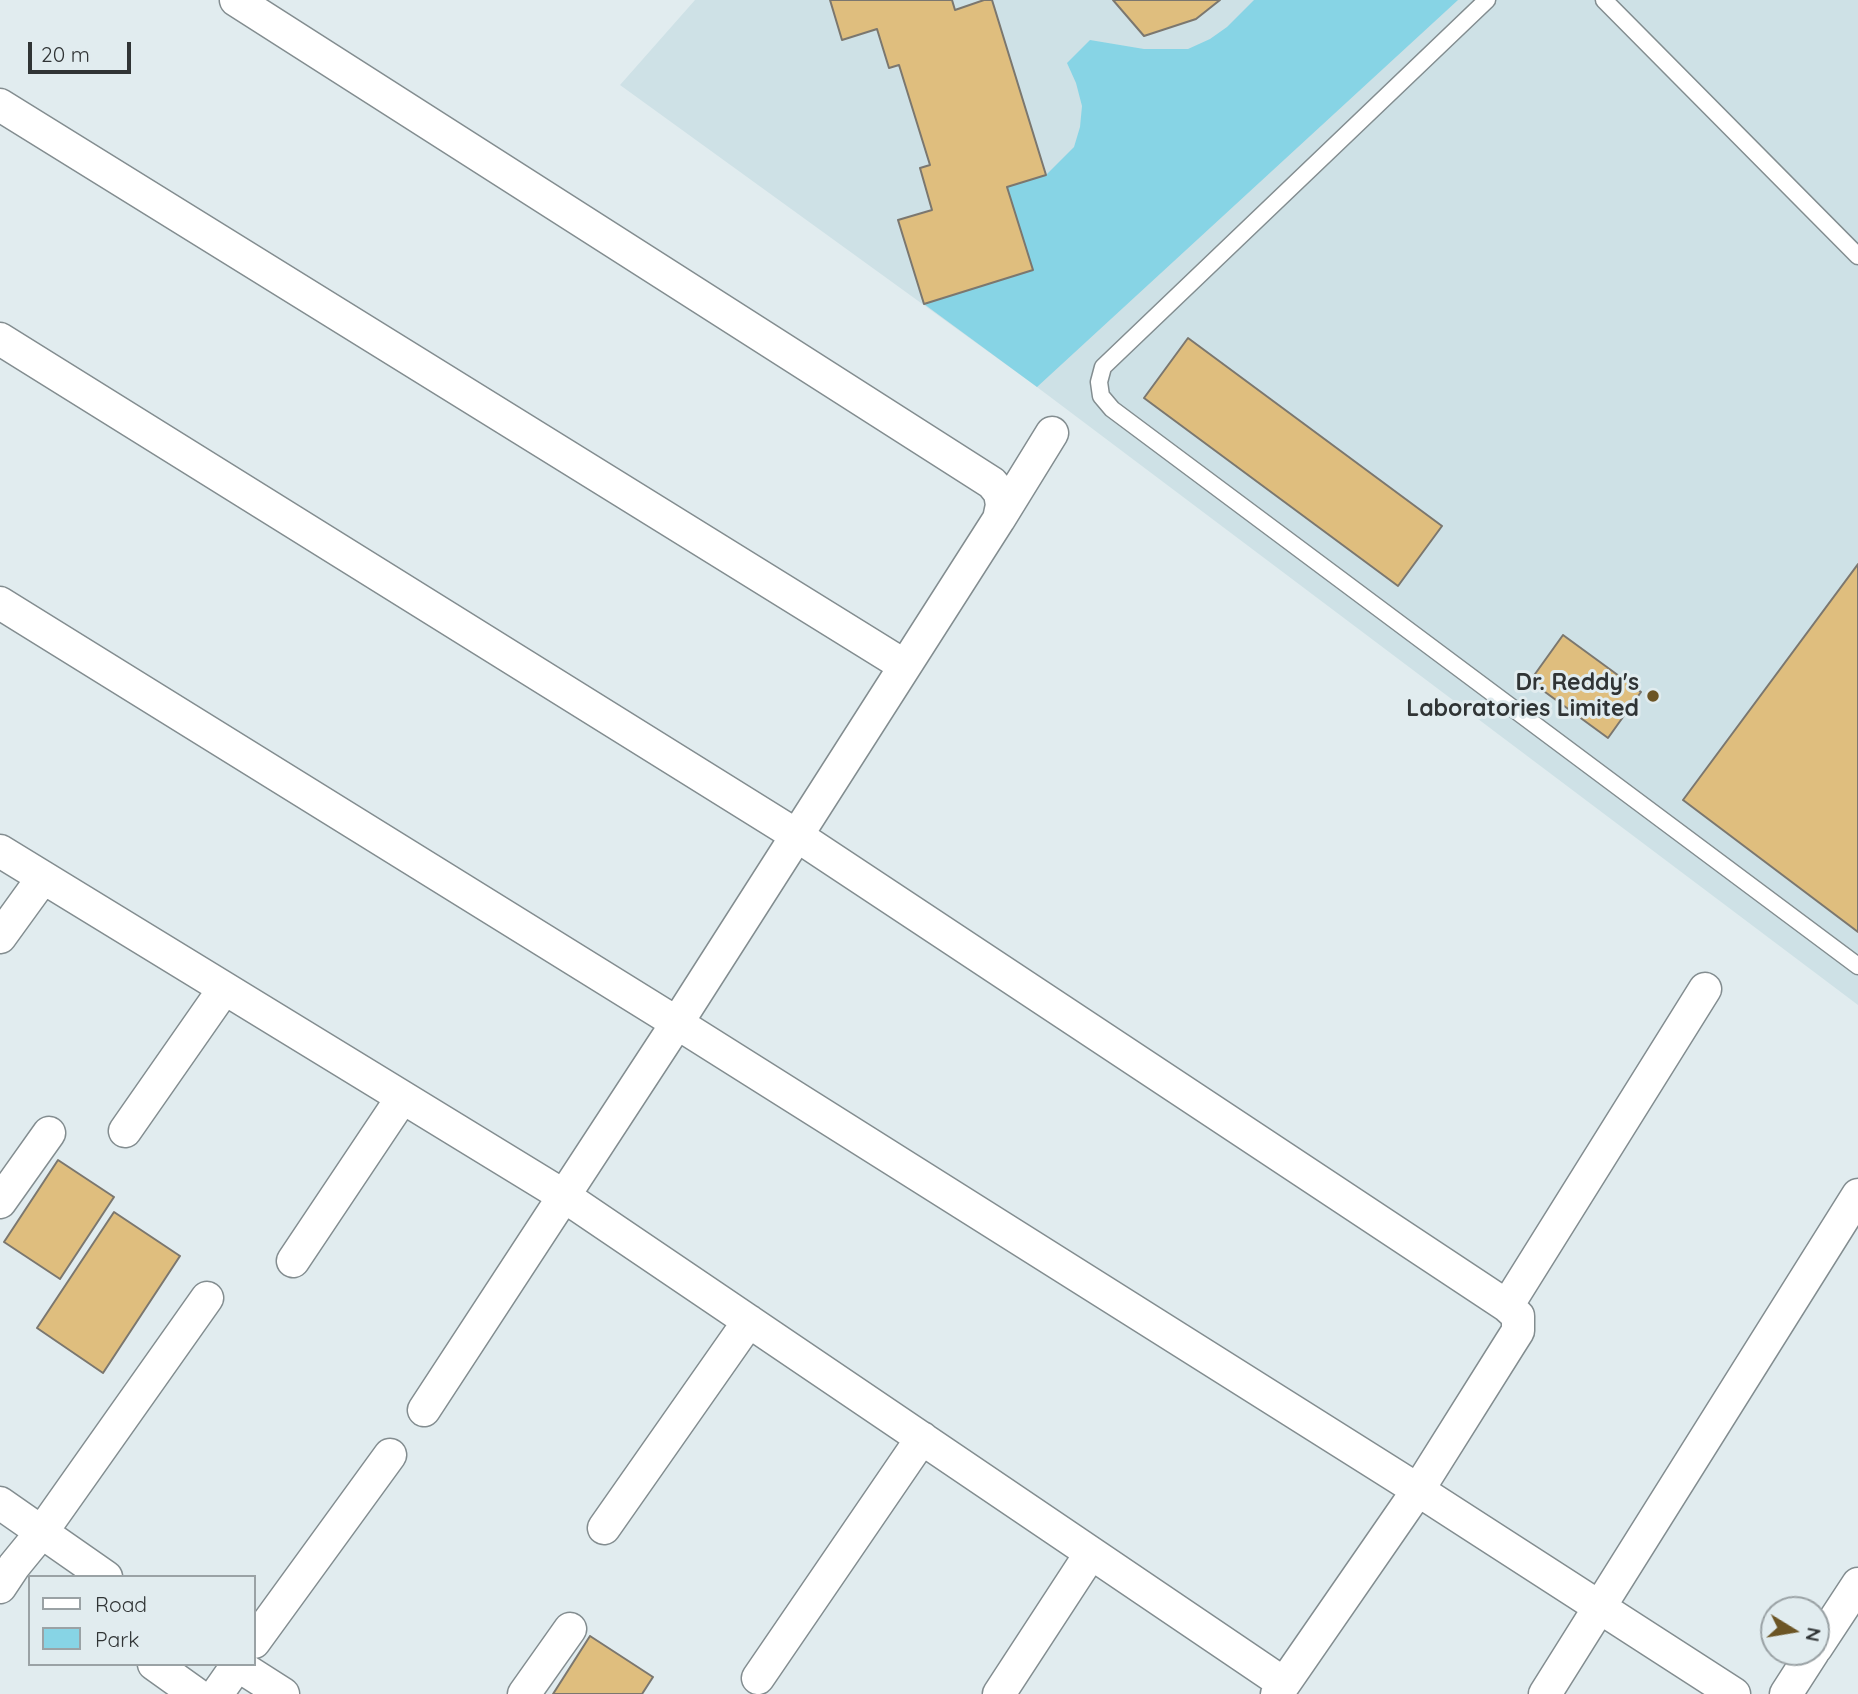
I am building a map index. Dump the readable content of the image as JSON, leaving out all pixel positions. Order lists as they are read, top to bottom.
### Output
{
  "places": ["Dr. Reddy's Laboratories Limited"],
  "legend": ["Road", "Park"],
  "scale_bar": "20 m",
  "north": "right"
}
